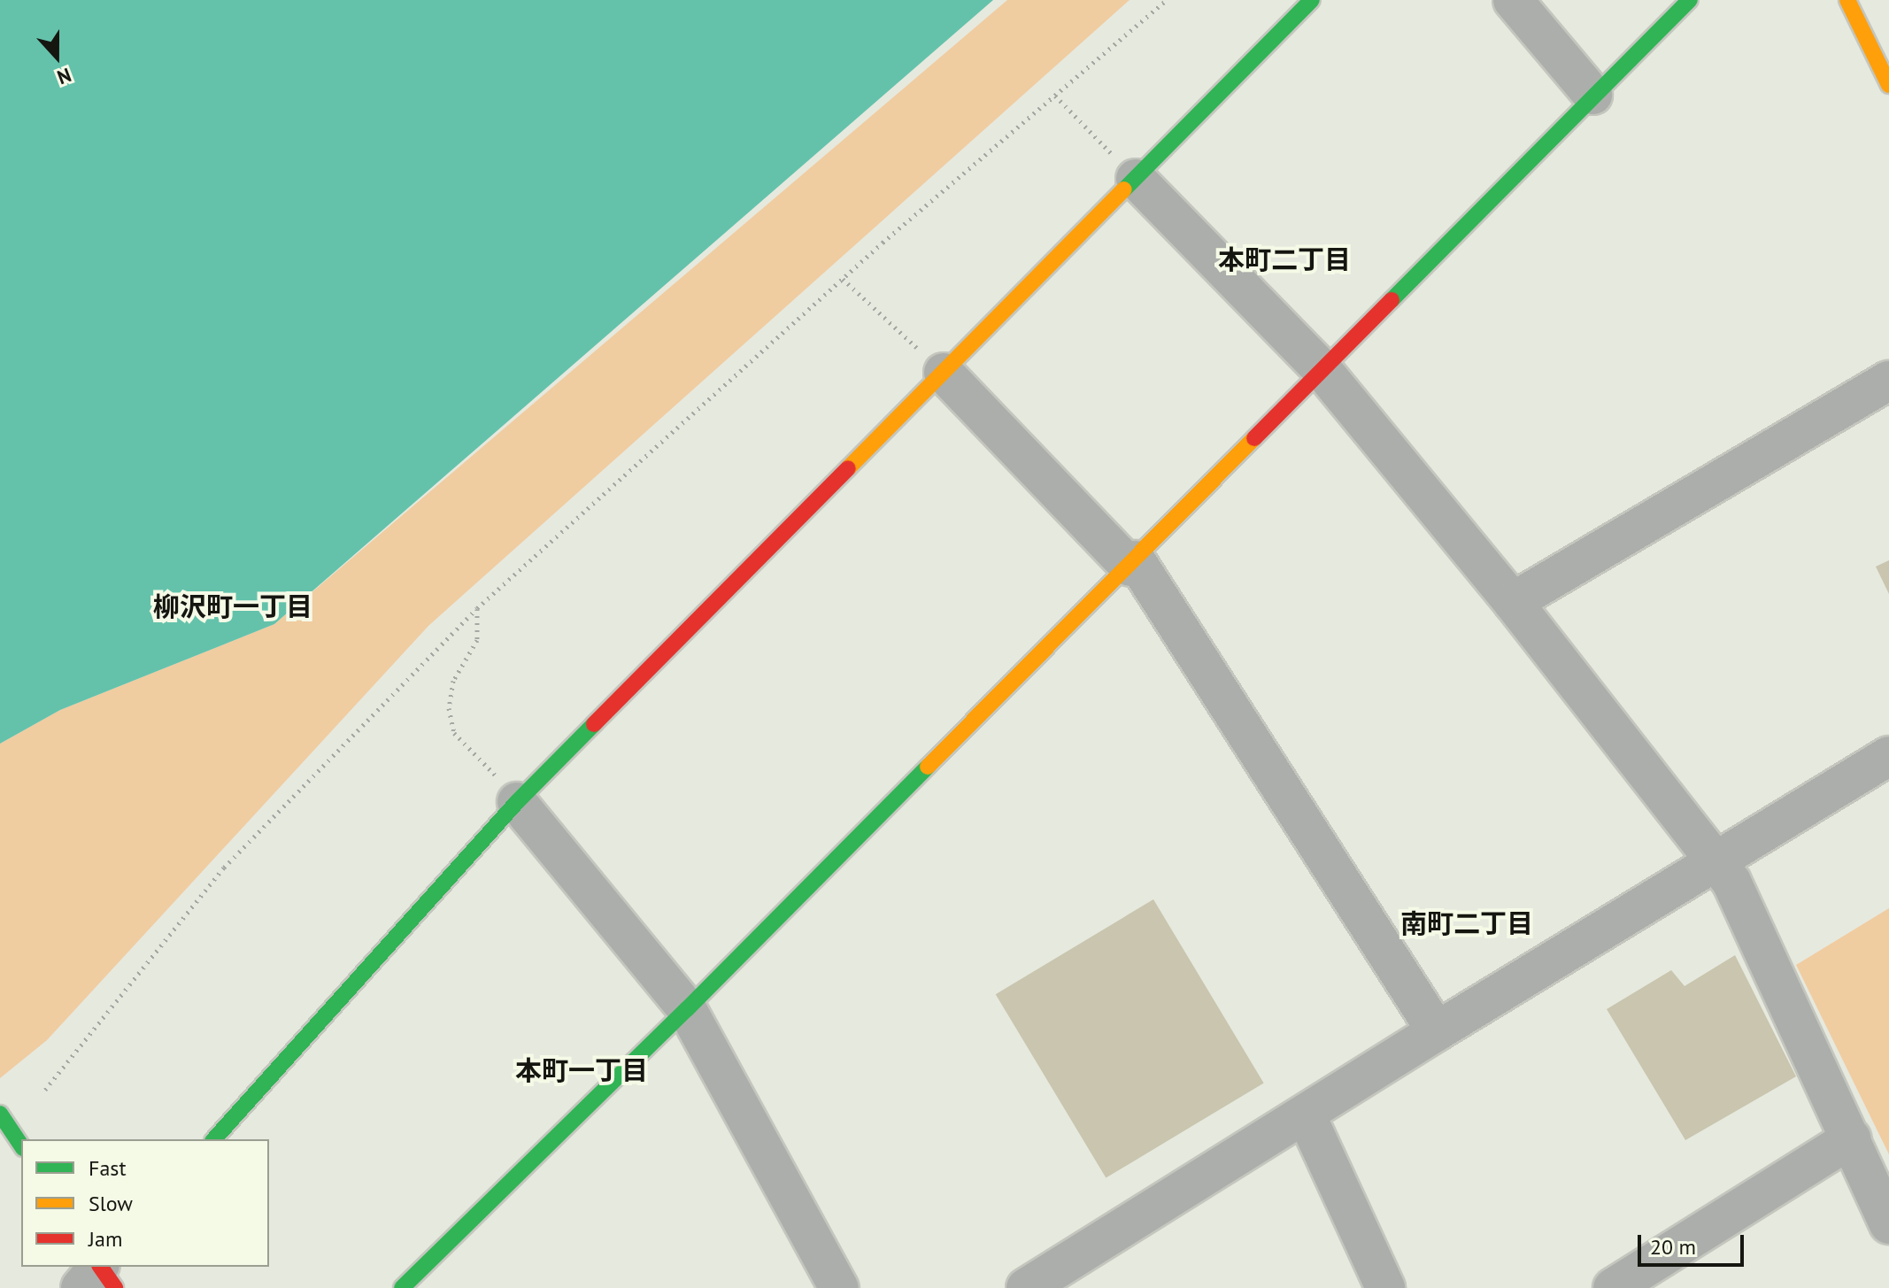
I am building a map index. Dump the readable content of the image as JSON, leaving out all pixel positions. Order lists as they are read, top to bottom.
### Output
{
  "districts": [
    "本町二丁目",
    "柳沢町一丁目",
    "南町二丁目",
    "本町一丁目"
  ],
  "legend": ["Fast", "Slow", "Jam"],
  "scale_bar": "20 m",
  "north": "bottom"
}
